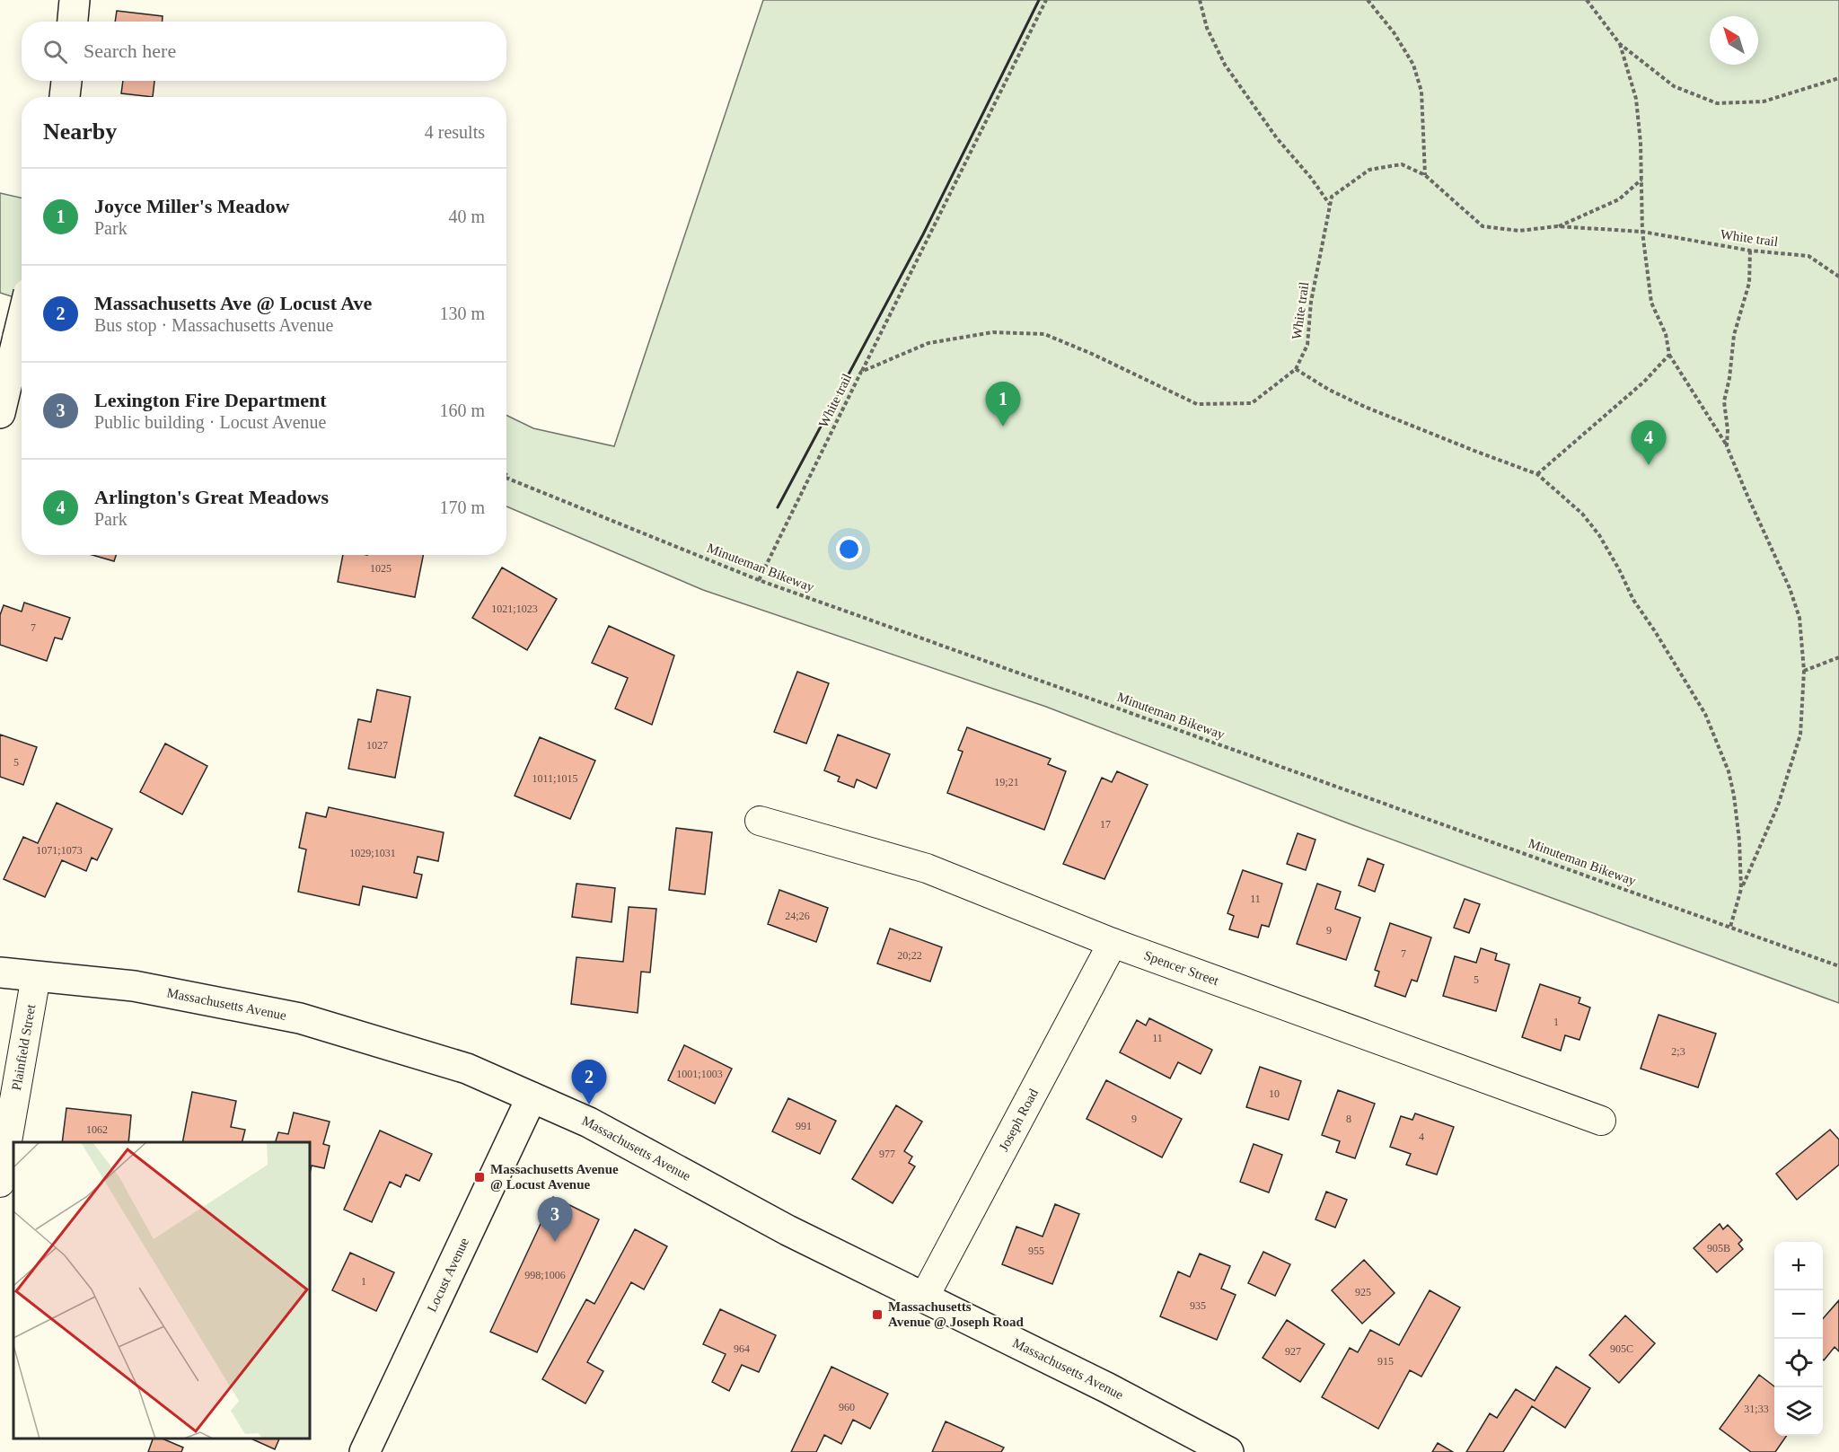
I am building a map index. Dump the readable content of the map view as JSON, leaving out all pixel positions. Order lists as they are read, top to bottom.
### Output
{
  "streets": {
    "main road": ["Massachusetts Avenue", "Locust Avenue"],
    "street": ["Spencer Street", "Plainfield Street", "Joseph Road"],
    "path": ["White trail", "Minuteman Bikeway"]
  },
  "crossings": [
    ["White trail", "Minuteman Bikeway"],
    ["Spencer Street", "Joseph Road"],
    ["Massachusetts Avenue", "Plainfield Street"],
    ["Massachusetts Avenue", "Joseph Road"],
    ["Massachusetts Avenue", "Locust Avenue"]
  ],
  "places": {
    "transit": ["Massachusetts Avenue @ Locust Avenue", "Massachusetts Avenue @ Joseph Road"]
  },
  "house_numbers": [
    "1025",
    "1021;1023",
    "7",
    "1027",
    "5",
    "1011;1015",
    "19;21",
    "17",
    "1071;1073",
    "1029;1031",
    "11",
    "24;26",
    "9",
    "7",
    "20;22",
    "5",
    "1",
    "11",
    "2;3",
    "1001;1003",
    "10",
    "9",
    "8",
    "991",
    "1062",
    "4",
    "977",
    "905B",
    "955",
    "998;1006",
    "1",
    "925",
    "935",
    "964",
    "905C",
    "927",
    "915",
    "960",
    "31;33"
  ],
  "north": "top left",
  "page": {
    "search": "Search here",
    "heading": ["Nearby", "4 results"],
    "list": [
      {
        "mark": "1",
        "name": "Joyce Miller's Meadow",
        "note": "Park",
        "value": "40 m"
      },
      {
        "mark": "2",
        "name": "Massachusetts Ave @ Locust Ave",
        "note": "Bus stop · Massachusetts Avenue",
        "value": "130 m"
      },
      {
        "mark": "3",
        "name": "Lexington Fire Department",
        "note": "Public building · Locust Avenue",
        "value": "160 m"
      },
      {
        "mark": "4",
        "name": "Arlington's Great Meadows",
        "note": "Park",
        "value": "170 m"
      }
    ],
    "pins": [
      "1",
      "4",
      "2",
      "3"
    ],
    "map_buttons": ["+", "−"]
  }
}
